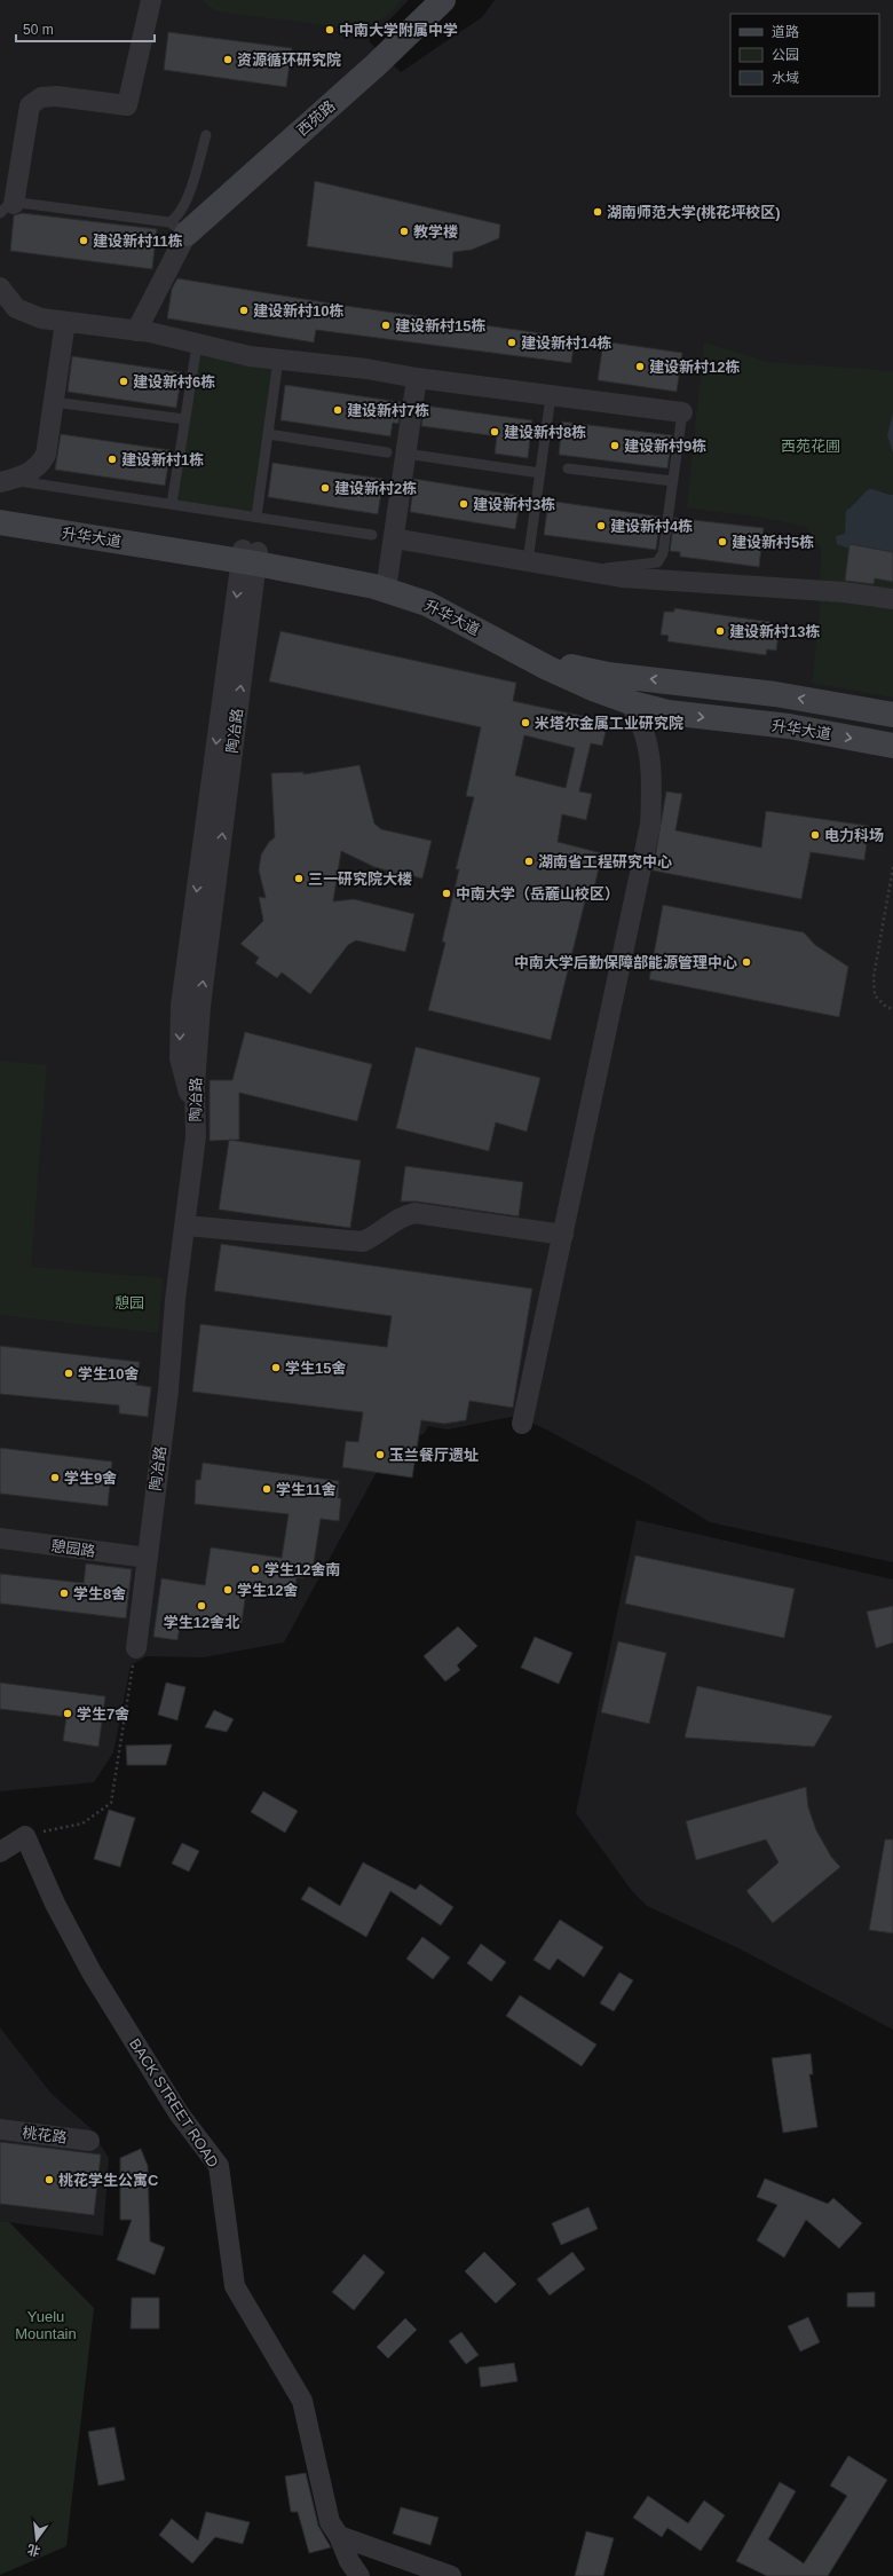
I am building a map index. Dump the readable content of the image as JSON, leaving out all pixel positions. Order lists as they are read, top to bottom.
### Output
{
  "streets": {
    "street": [
      "西苑路",
      "升华大道",
      "陶冶路",
      "憩园路",
      "BACK STREET ROAD",
      "桃花路"
    ]
  },
  "crossings": [
    ["升华大道", "陶冶路"],
    ["陶冶路", "憩园路"]
  ],
  "parks": ["西苑花圃", "憩园", "Yuelu Mountain"],
  "places": [
    "中南大学附属中学",
    "资源循环研究院",
    "湖南师范大学(桃花坪校区)",
    "教学楼",
    "建设新村11栋",
    "建设新村10栋",
    "建设新村15栋",
    "建设新村14栋",
    "建设新村12栋",
    "建设新村6栋",
    "建设新村7栋",
    "建设新村8栋",
    "建设新村9栋",
    "建设新村1栋",
    "建设新村2栋",
    "建设新村3栋",
    "建设新村4栋",
    "建设新村5栋",
    "建设新村13栋",
    "米塔尔金属工业研究院",
    "电力科场",
    "湖南省工程研究中心",
    "三一研究院大楼",
    "中南大学（岳麓山校区）",
    "中南大学后勤保障部能源管理中心",
    "学生15舍",
    "学生10舍",
    "玉兰餐厅遗址",
    "学生9舍",
    "学生11舍",
    "学生12舍南",
    "学生12舍",
    "学生8舍",
    "学生12舍北",
    "学生7舍",
    "桃花学生公寓C"
  ],
  "legend": ["道路", "公园", "水域"],
  "scale_bar": "50 m",
  "north": "bottom"
}
